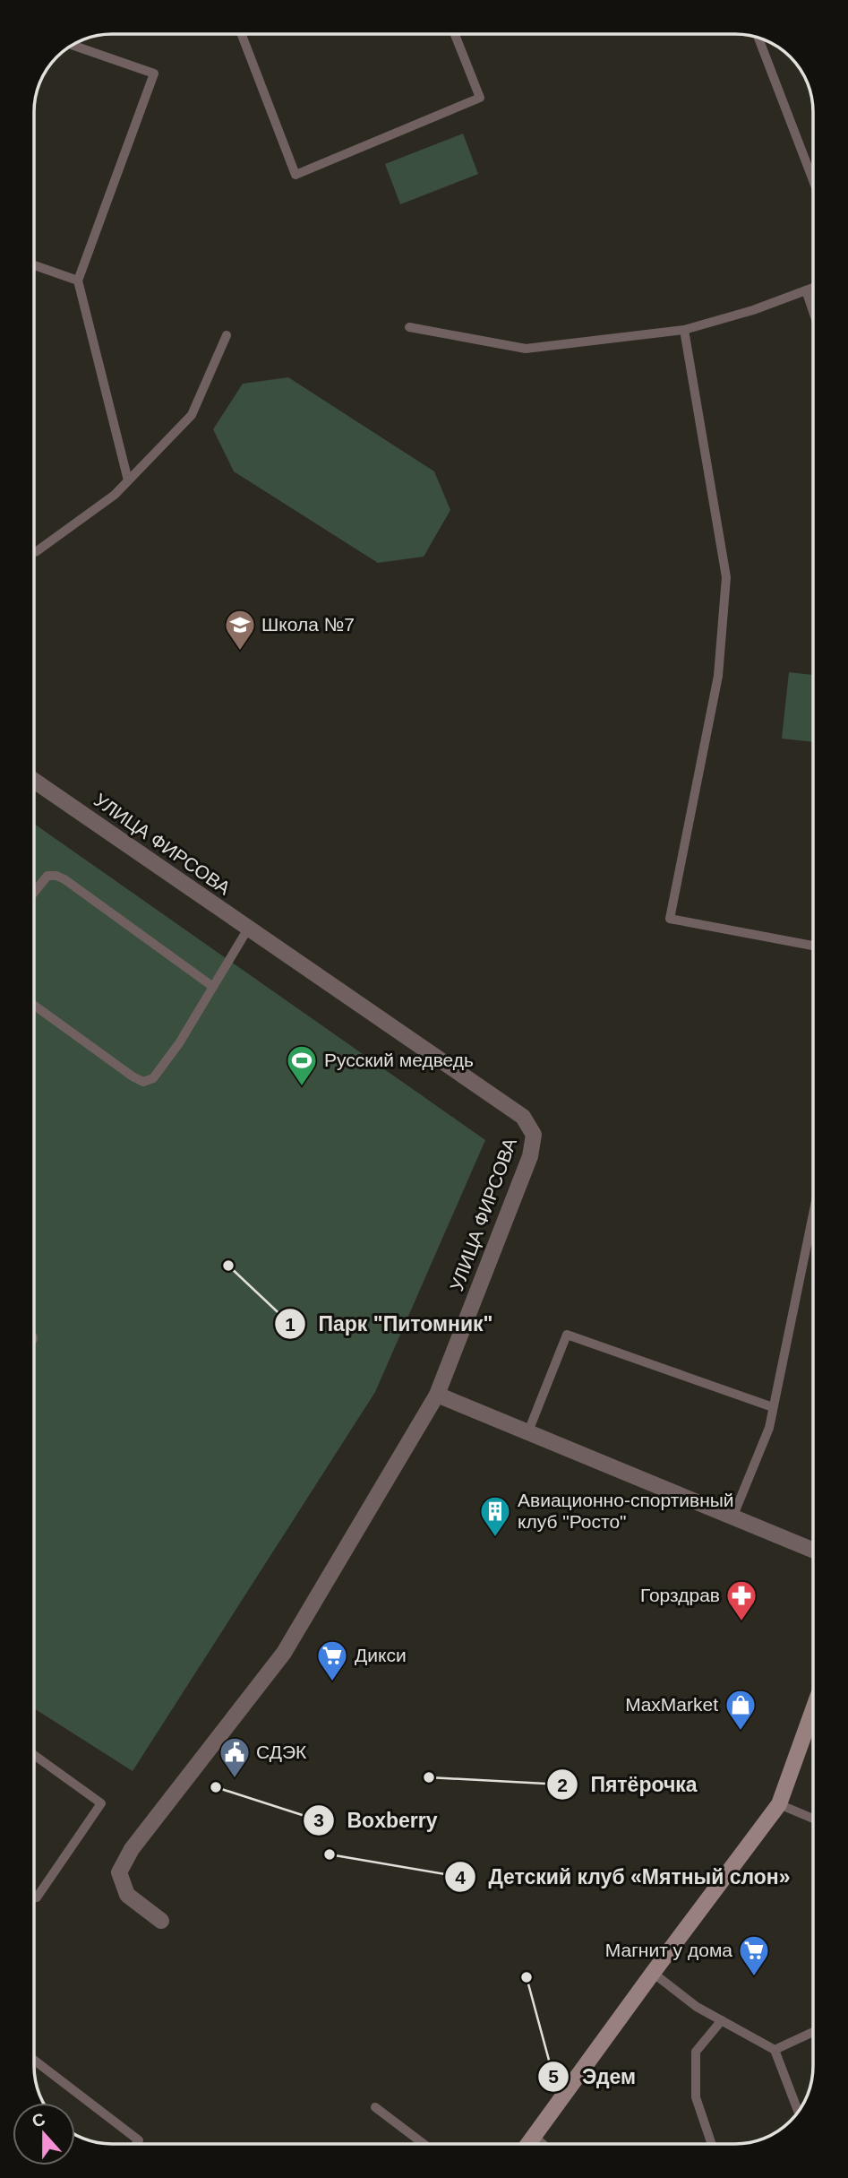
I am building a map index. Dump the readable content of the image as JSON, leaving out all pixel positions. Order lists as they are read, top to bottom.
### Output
{
  "streets": {
    "street": ["УЛИЦА ФИРСОВА"]
  },
  "places": {
    "school or university": ["Школа №7"],
    "sports": ["Русский медведь"],
    "other": [
      "Парк \"Питомник\"",
      "Пятёрочка",
      "Boxberry",
      "Детский клуб «Мятный слон»",
      "Эдем"
    ],
    "building": ["Авиационно-спортивный клуб \"Росто\""],
    "pharmacy": ["Горздрав"],
    "supermarket": ["Дикси", "Магнит у дома"],
    "shop": ["MaxMarket"],
    "public building": ["СДЭК"]
  },
  "north": "top"
}
